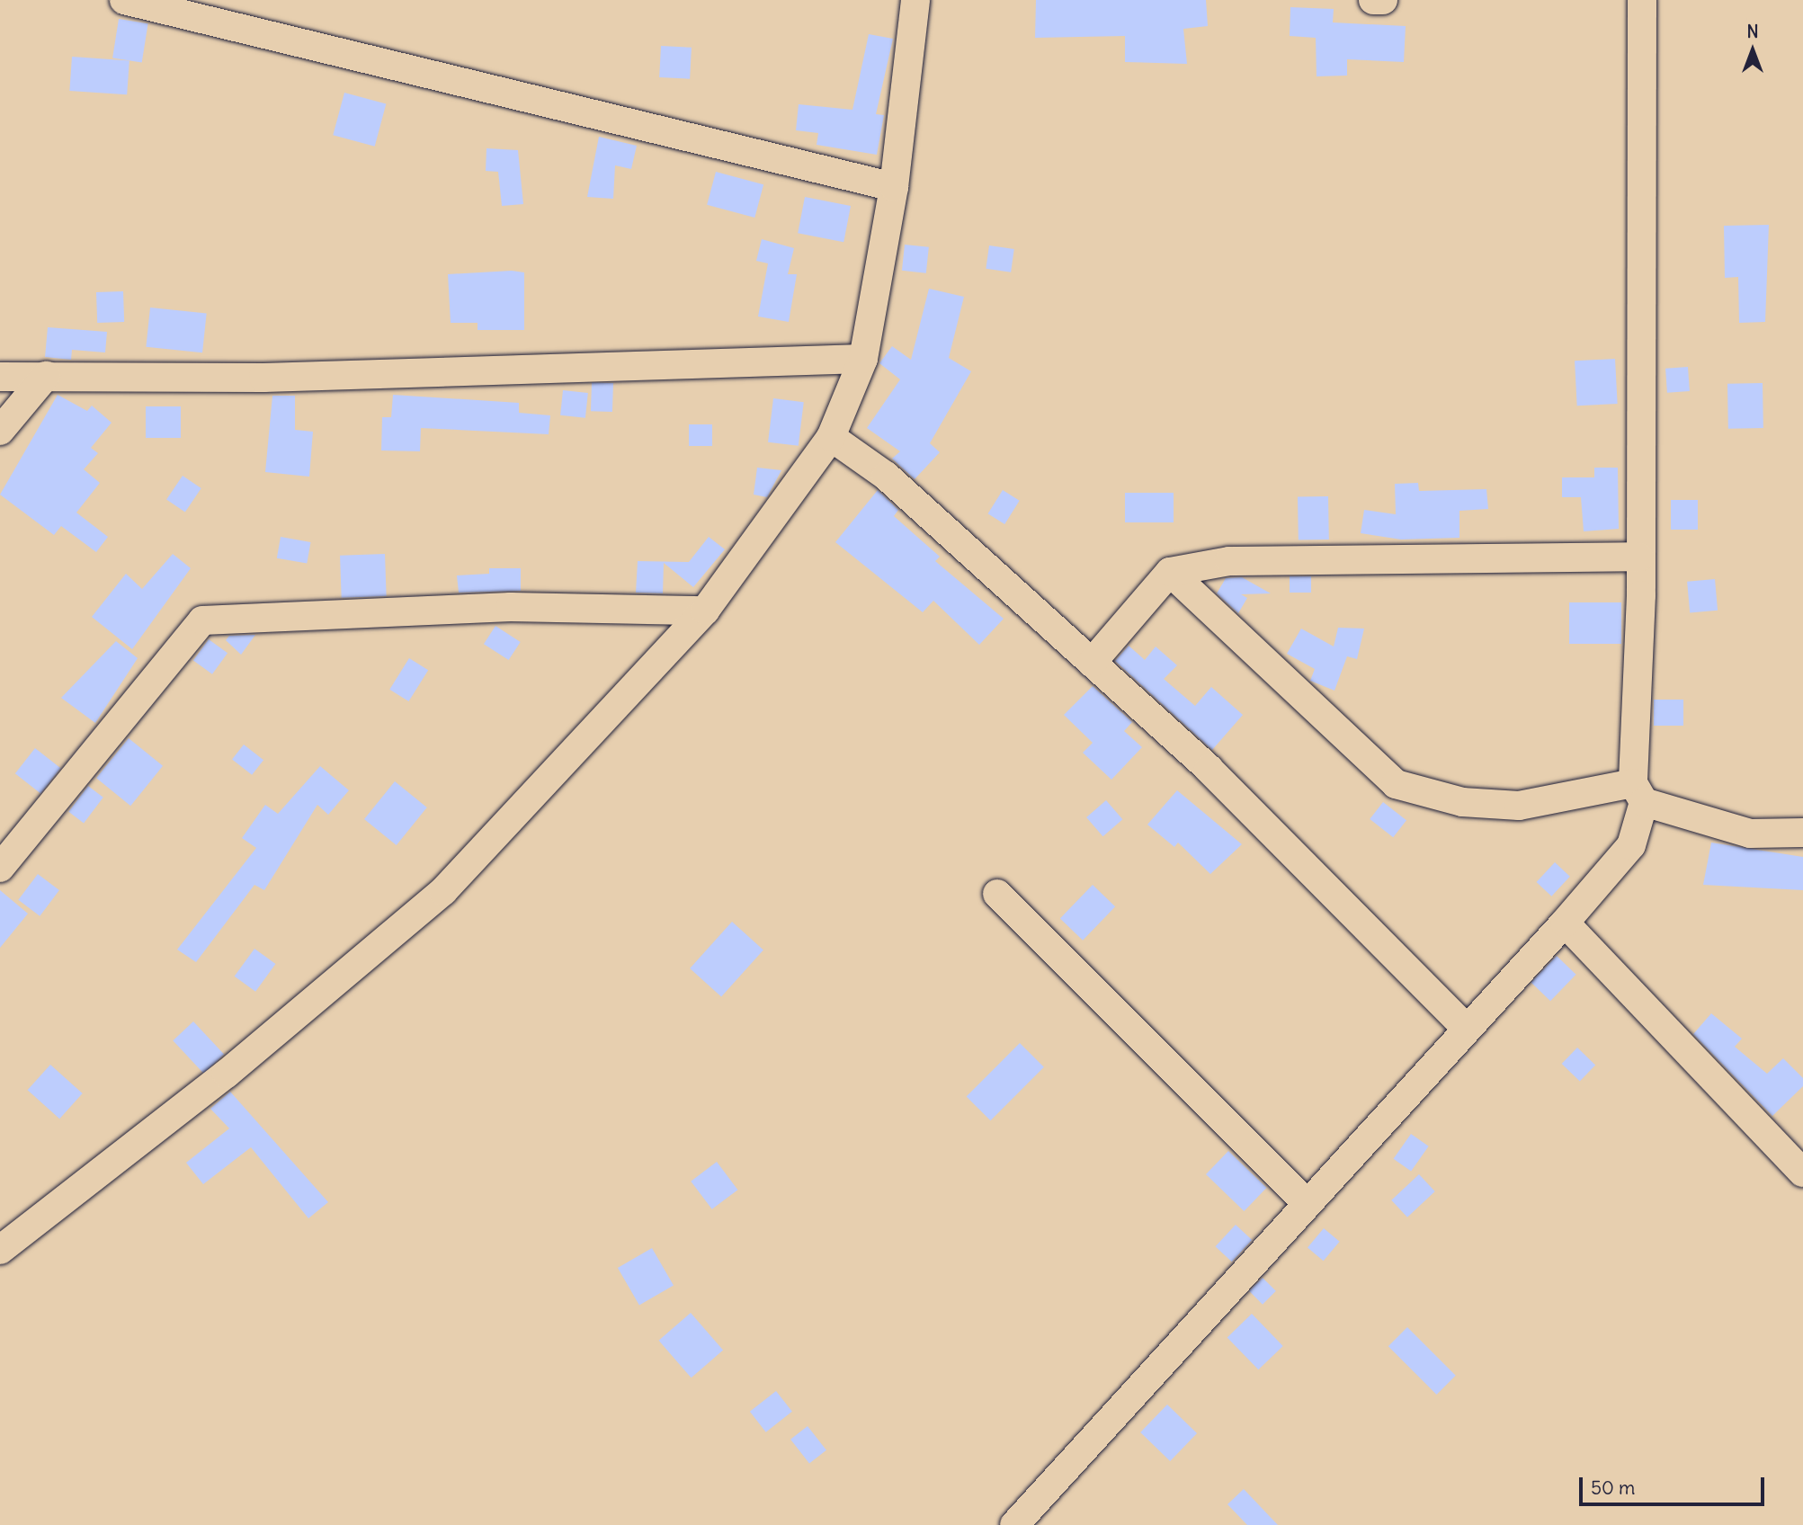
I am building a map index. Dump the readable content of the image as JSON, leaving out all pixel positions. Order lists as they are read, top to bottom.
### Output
{
  "scale_bar": "50 m",
  "north": "top"
}
